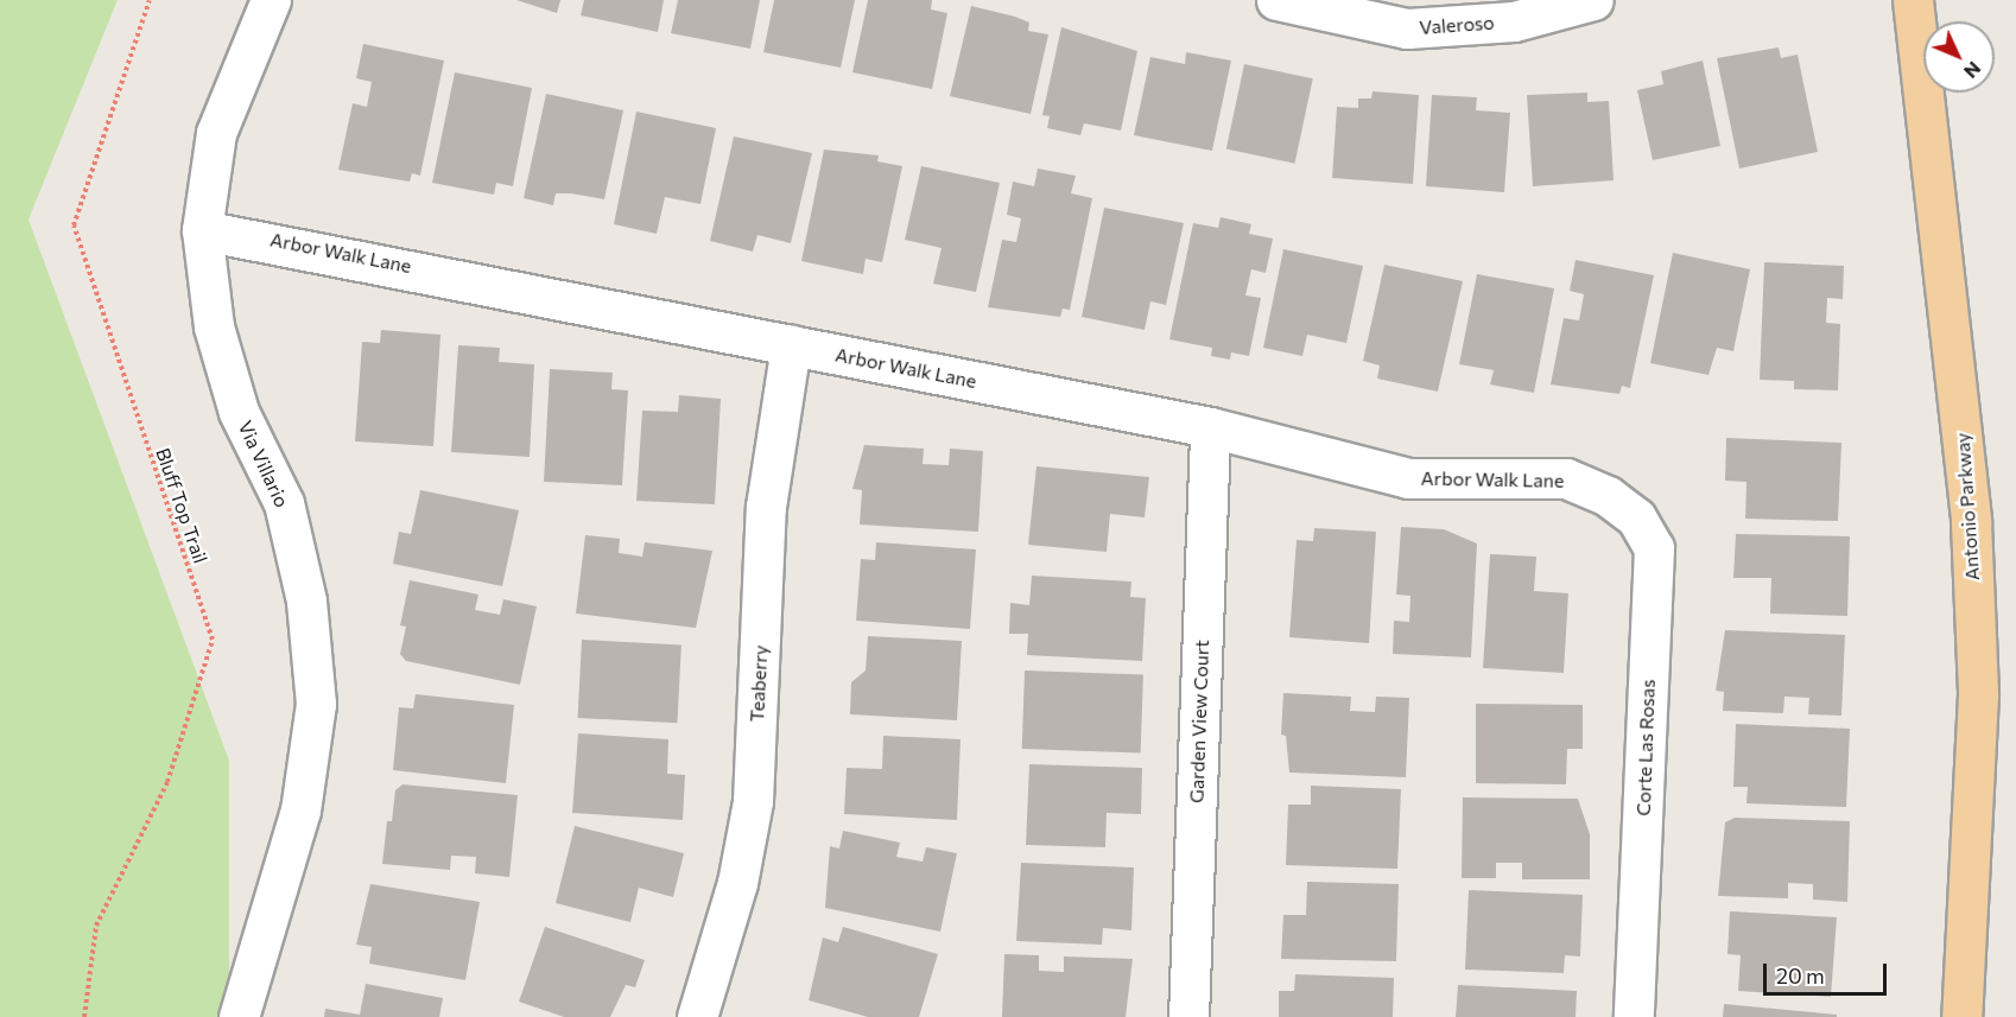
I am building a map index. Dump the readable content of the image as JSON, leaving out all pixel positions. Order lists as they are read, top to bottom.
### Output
{
  "streets": {
    "main road": ["Antonio Parkway"],
    "street": [
      "Valeroso",
      "Arbor Walk Lane",
      "Via Villario",
      "Teaberry",
      "Garden View Court",
      "Corte Las Rosas"
    ],
    "path": ["Bluff Top Trail"]
  },
  "crossings": [
    ["Arbor Walk Lane", "Via Villario"],
    ["Arbor Walk Lane", "Teaberry"],
    ["Arbor Walk Lane", "Garden View Court"],
    ["Arbor Walk Lane", "Corte Las Rosas"]
  ],
  "scale_bar": "20 m",
  "north": "bottom right"
}
